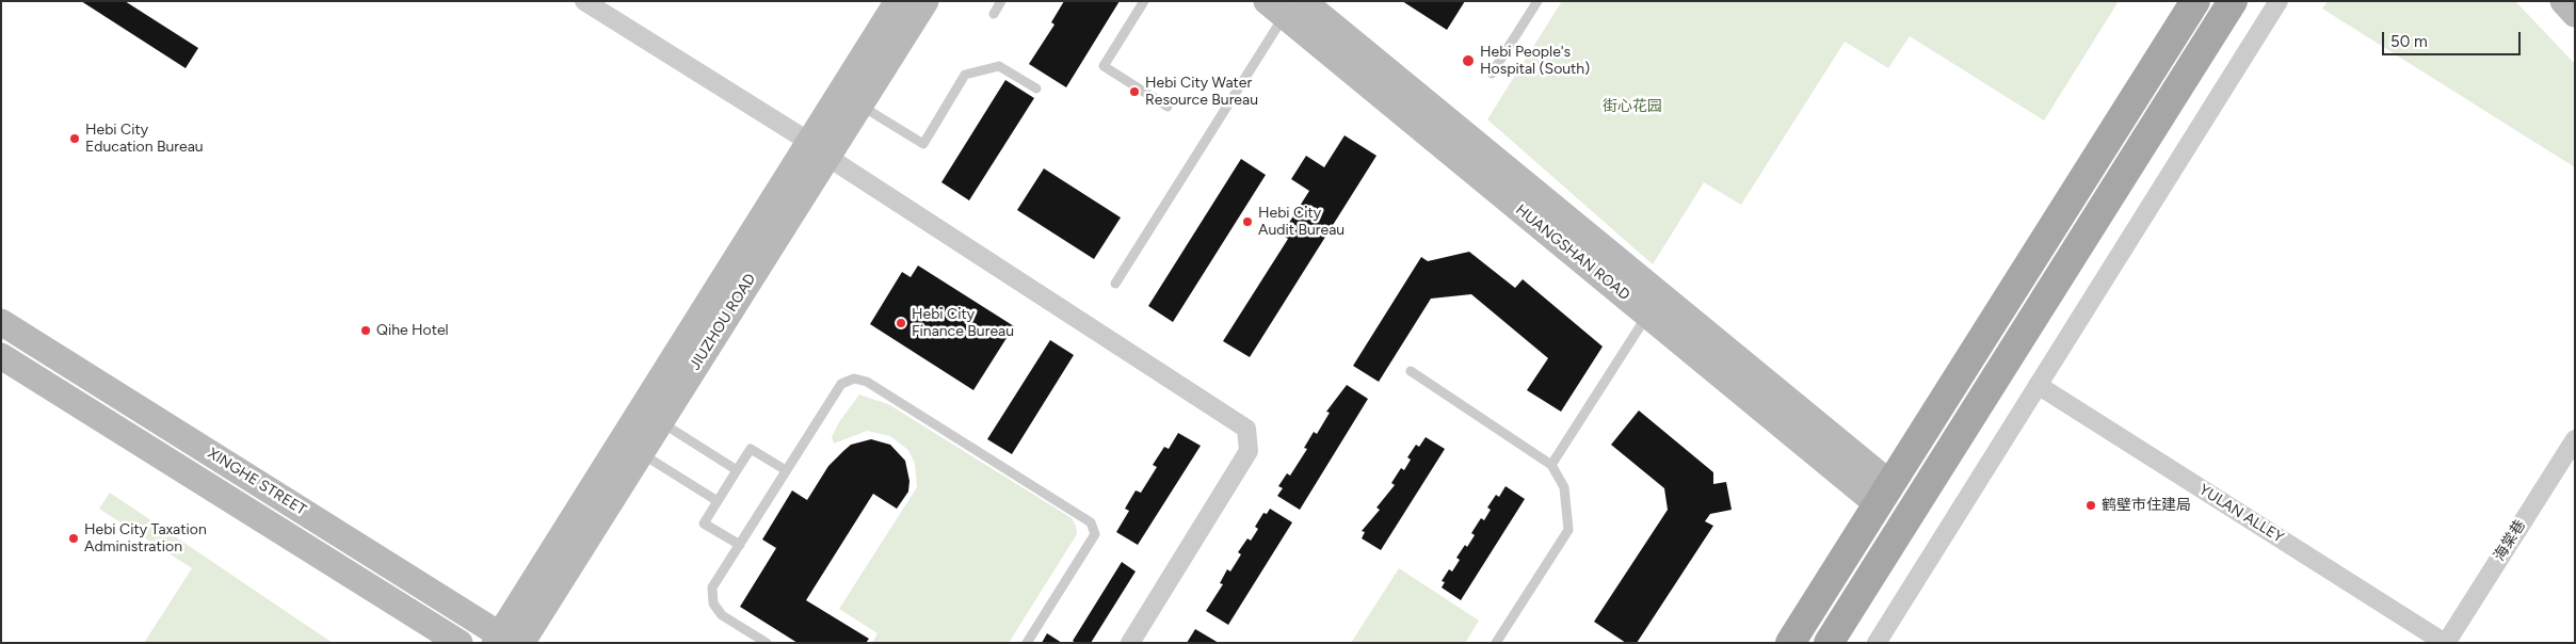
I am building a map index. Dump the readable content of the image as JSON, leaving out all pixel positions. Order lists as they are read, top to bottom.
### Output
{
  "streets": {
    "street": [
      "HUANGSHAN ROAD",
      "JIUZHOU ROAD",
      "XINGHE STREET",
      "YULAN ALLEY",
      "海棠巷"
    ]
  },
  "crossings": [
    ["JIUZHOU ROAD", "XINGHE STREET"],
    ["YULAN ALLEY", "海棠巷"]
  ],
  "parks": ["街心花园"],
  "places": [
    "Hebi People's Hospital (South)",
    "Hebi City Water Resource Bureau",
    "Hebi City Education Bureau",
    "Hebi City Audit Bureau",
    "Hebi City Finance Bureau",
    "Qihe Hotel",
    "鹤壁市住建局",
    "Hebi City Taxation Administration"
  ],
  "scale_bar": "50 m"
}
